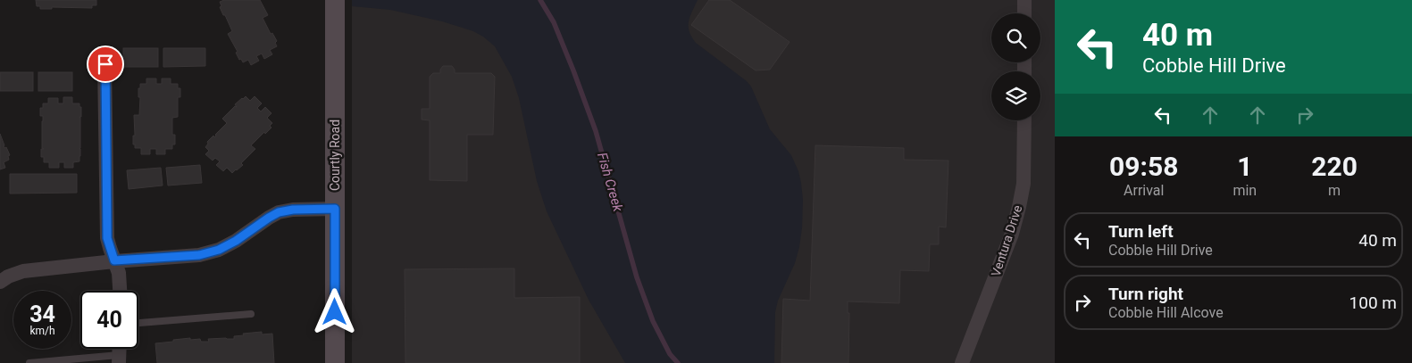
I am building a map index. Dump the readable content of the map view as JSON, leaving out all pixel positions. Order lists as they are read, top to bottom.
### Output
{
  "streets": {
    "street": ["Courtly Road", "Ventura Drive"]
  },
  "water": ["Fish Creek"],
  "page": {
    "turn": ["40 m", "Cobble Hill Drive"],
    "eta": [
      "09:58",
      "Arrival",
      "1",
      "min",
      "220",
      "m"
    ],
    "list": [
      {
        "name": "Turn left",
        "note": "Cobble Hill Drive",
        "value": "40 m"
      },
      {
        "name": "Turn right",
        "note": "Cobble Hill Alcove",
        "value": "100 m"
      }
    ],
    "speed": "34 km/h",
    "limit": "40"
  }
}
